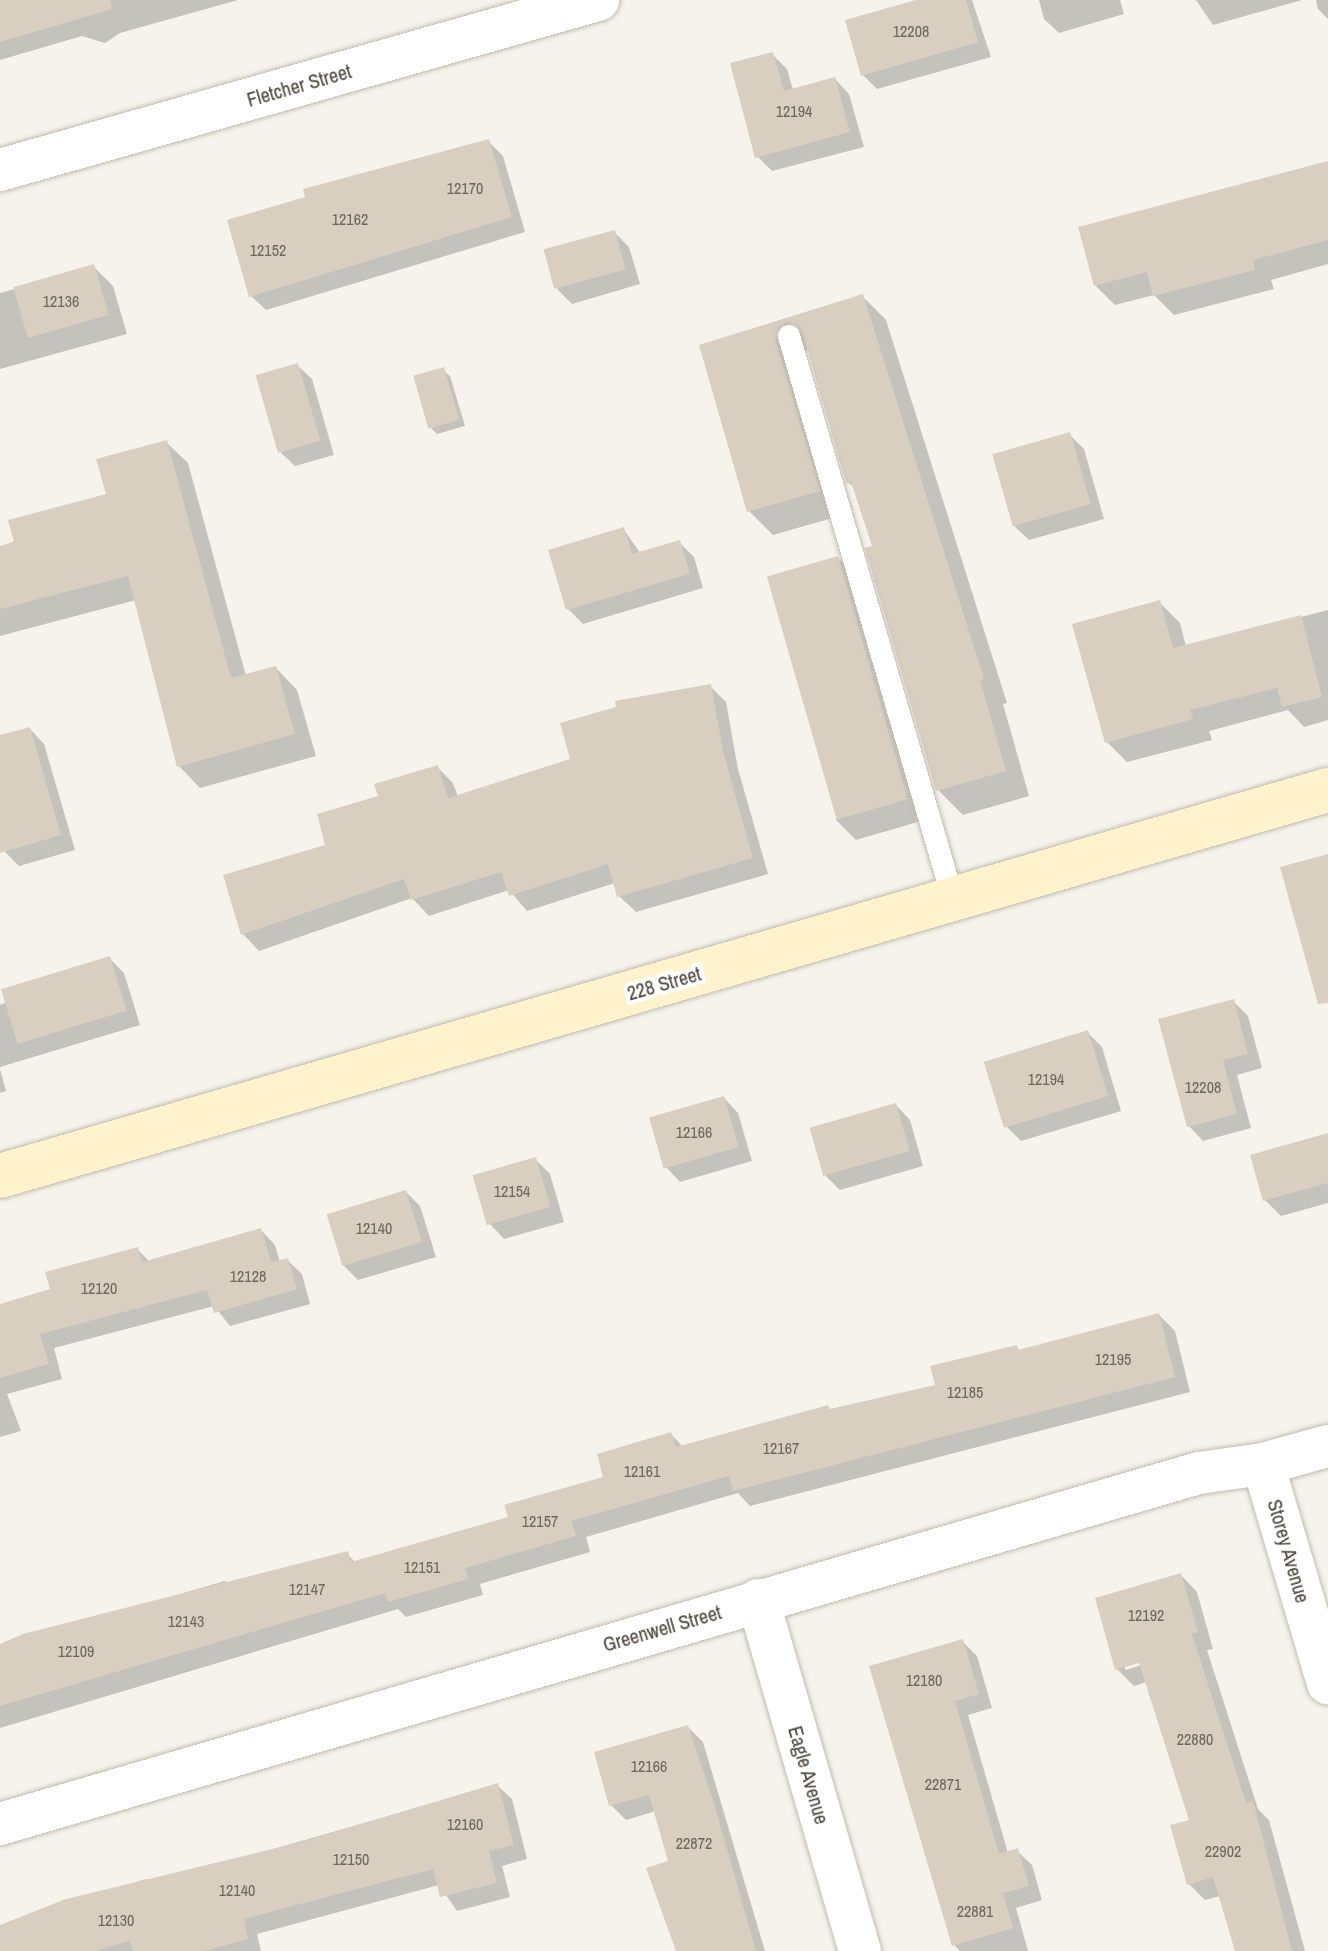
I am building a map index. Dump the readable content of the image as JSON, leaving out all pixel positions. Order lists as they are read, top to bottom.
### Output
{
  "streets": {
    "street": [
      "Fletcher Street",
      "228 Street",
      "Storey Avenue",
      "Greenwell Street",
      "Eagle Avenue"
    ]
  },
  "crossings": [
    ["Storey Avenue", "Greenwell Street"],
    ["Greenwell Street", "Eagle Avenue"]
  ],
  "house_numbers": [
    "12208",
    "12194",
    "12170",
    "12162",
    "12152",
    "12136",
    "12194",
    "12208",
    "12166",
    "12154",
    "12140",
    "12128",
    "12120",
    "12195",
    "12185",
    "12167",
    "12161",
    "12157",
    "12151",
    "12147",
    "12192",
    "12143",
    "12109",
    "12180",
    "22880",
    "12166",
    "22871",
    "12160",
    "22872",
    "22902",
    "12150",
    "12140",
    "22881",
    "12130"
  ]
}
